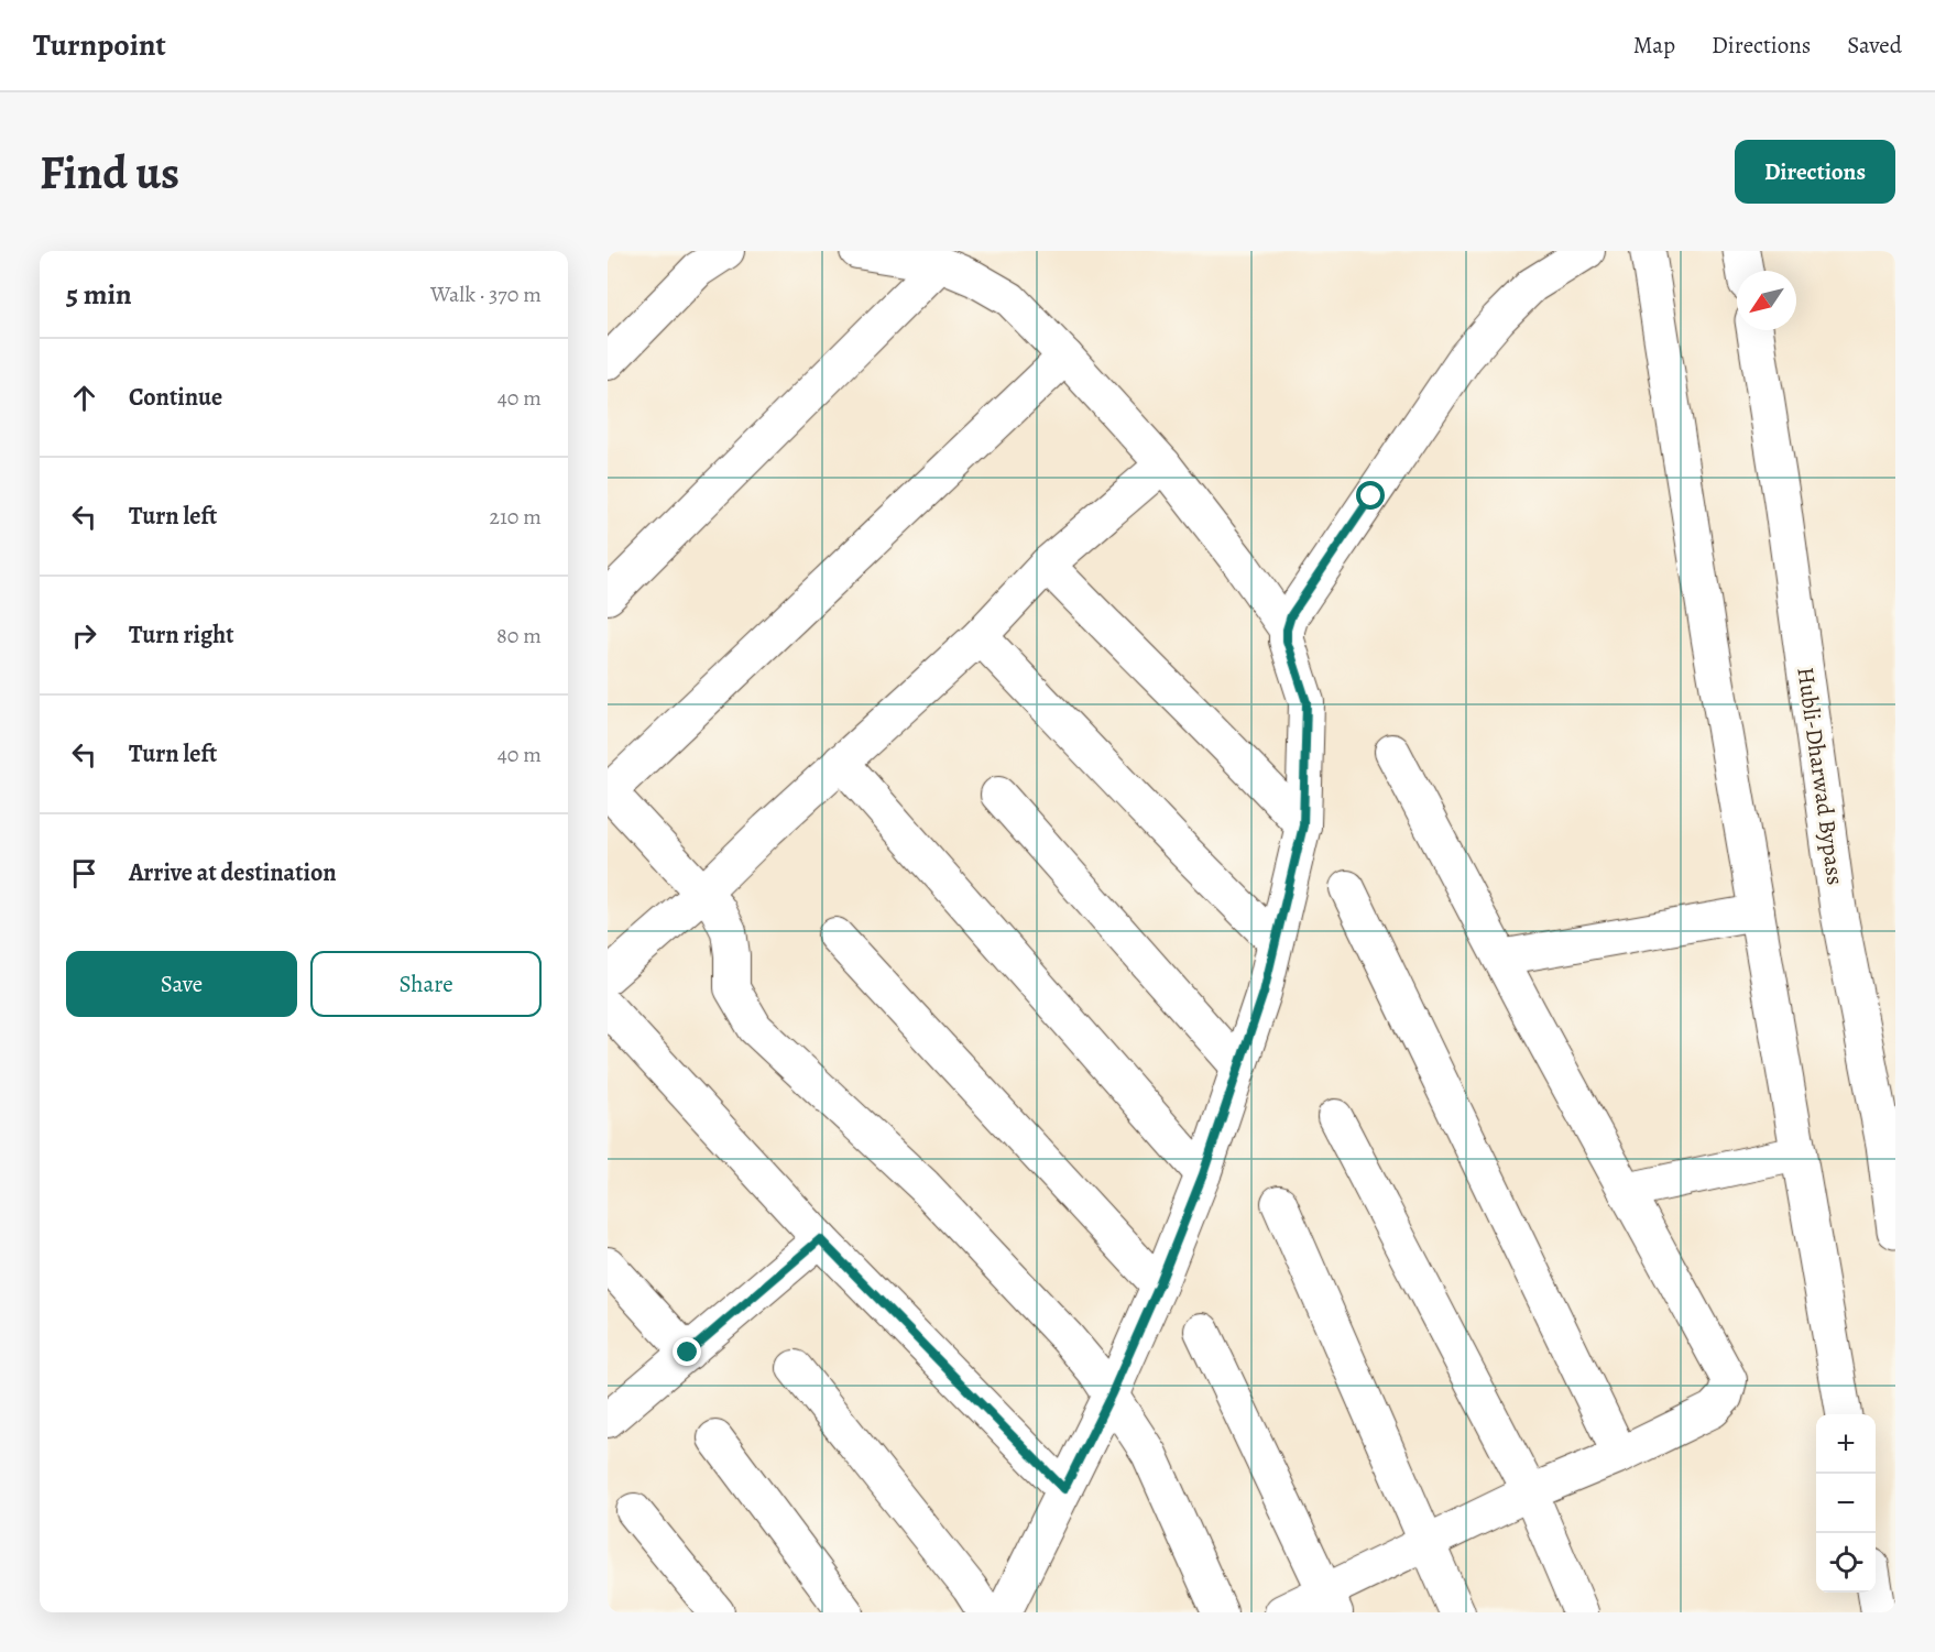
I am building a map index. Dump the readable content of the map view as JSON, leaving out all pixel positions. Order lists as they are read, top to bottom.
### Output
{
  "streets": {
    "highway": ["Hubli-Dharwad Bypass"]
  },
  "north": "bottom left",
  "page": {
    "header": "Turnpoint",
    "nav": ["Map", "Directions", "Saved"],
    "buttons": [
      "Directions",
      ["Save", "Share"]
    ],
    "title": "Find us",
    "heading": ["5 min", "Walk · 370 m"],
    "list": [
      ["Continue", "40 m"],
      ["Turn left", "210 m"],
      ["Turn right", "80 m"],
      ["Turn left", "40 m"],
      "Arrive at destination"
    ],
    "map_buttons": ["+", "−"]
  }
}
